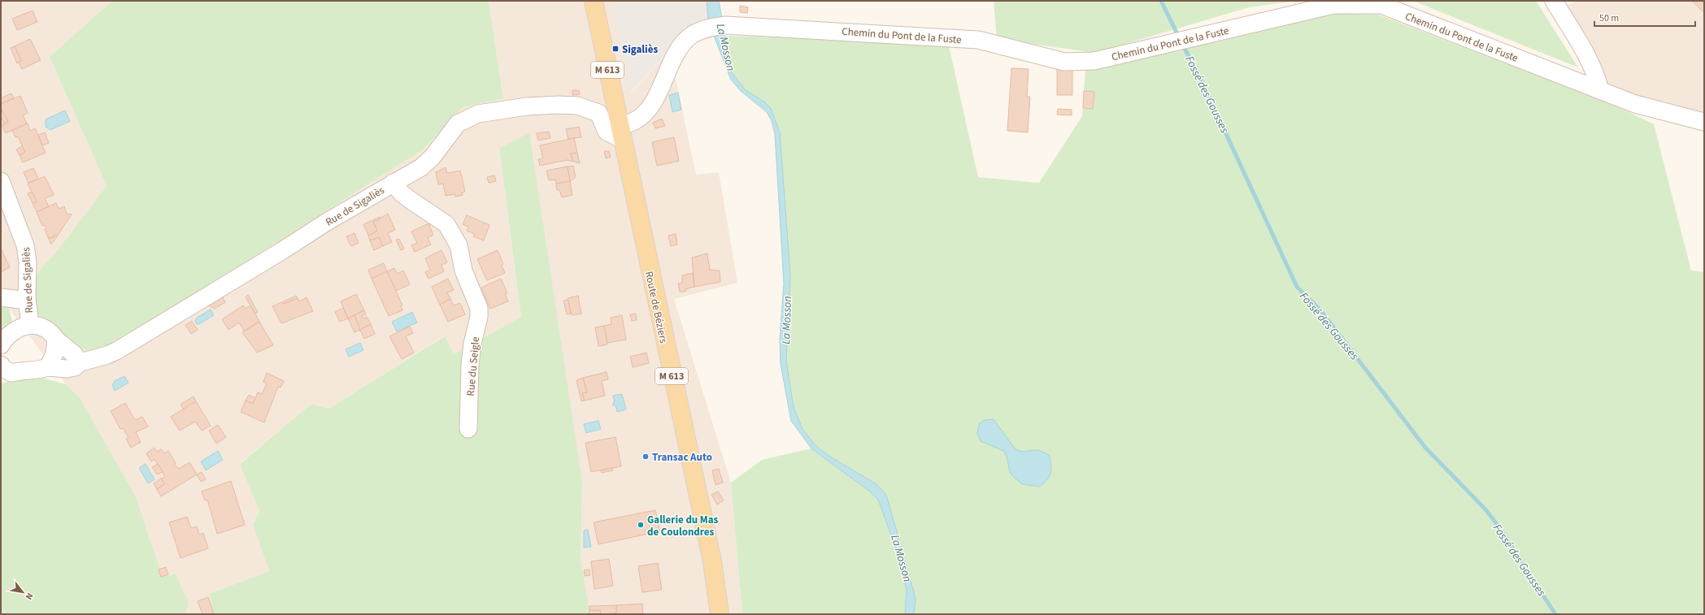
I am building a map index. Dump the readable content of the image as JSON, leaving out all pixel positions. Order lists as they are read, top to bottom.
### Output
{
  "streets": {
    "main road": ["M 613", "Route de Béziers"],
    "street": ["Chemin du Pont de la Fuste", "Rue de Sigaliès", "Rue du Seigle"]
  },
  "crossings": [
    ["Chemin du Pont de la Fuste", "Rue de Sigaliès"],
    ["Chemin du Pont de la Fuste", "Route de Béziers"],
    ["Rue de Sigaliès", "Route de Béziers"],
    ["Rue de Sigaliès", "Rue du Seigle"]
  ],
  "water": ["La Mosson", "Fossé des Gousses"],
  "places": {
    "transit": ["Sigaliès"],
    "other": ["Transac Auto", "Gallerie du Mas de Coulondres"]
  },
  "scale_bar": "50 m",
  "north": "bottom right"
}
